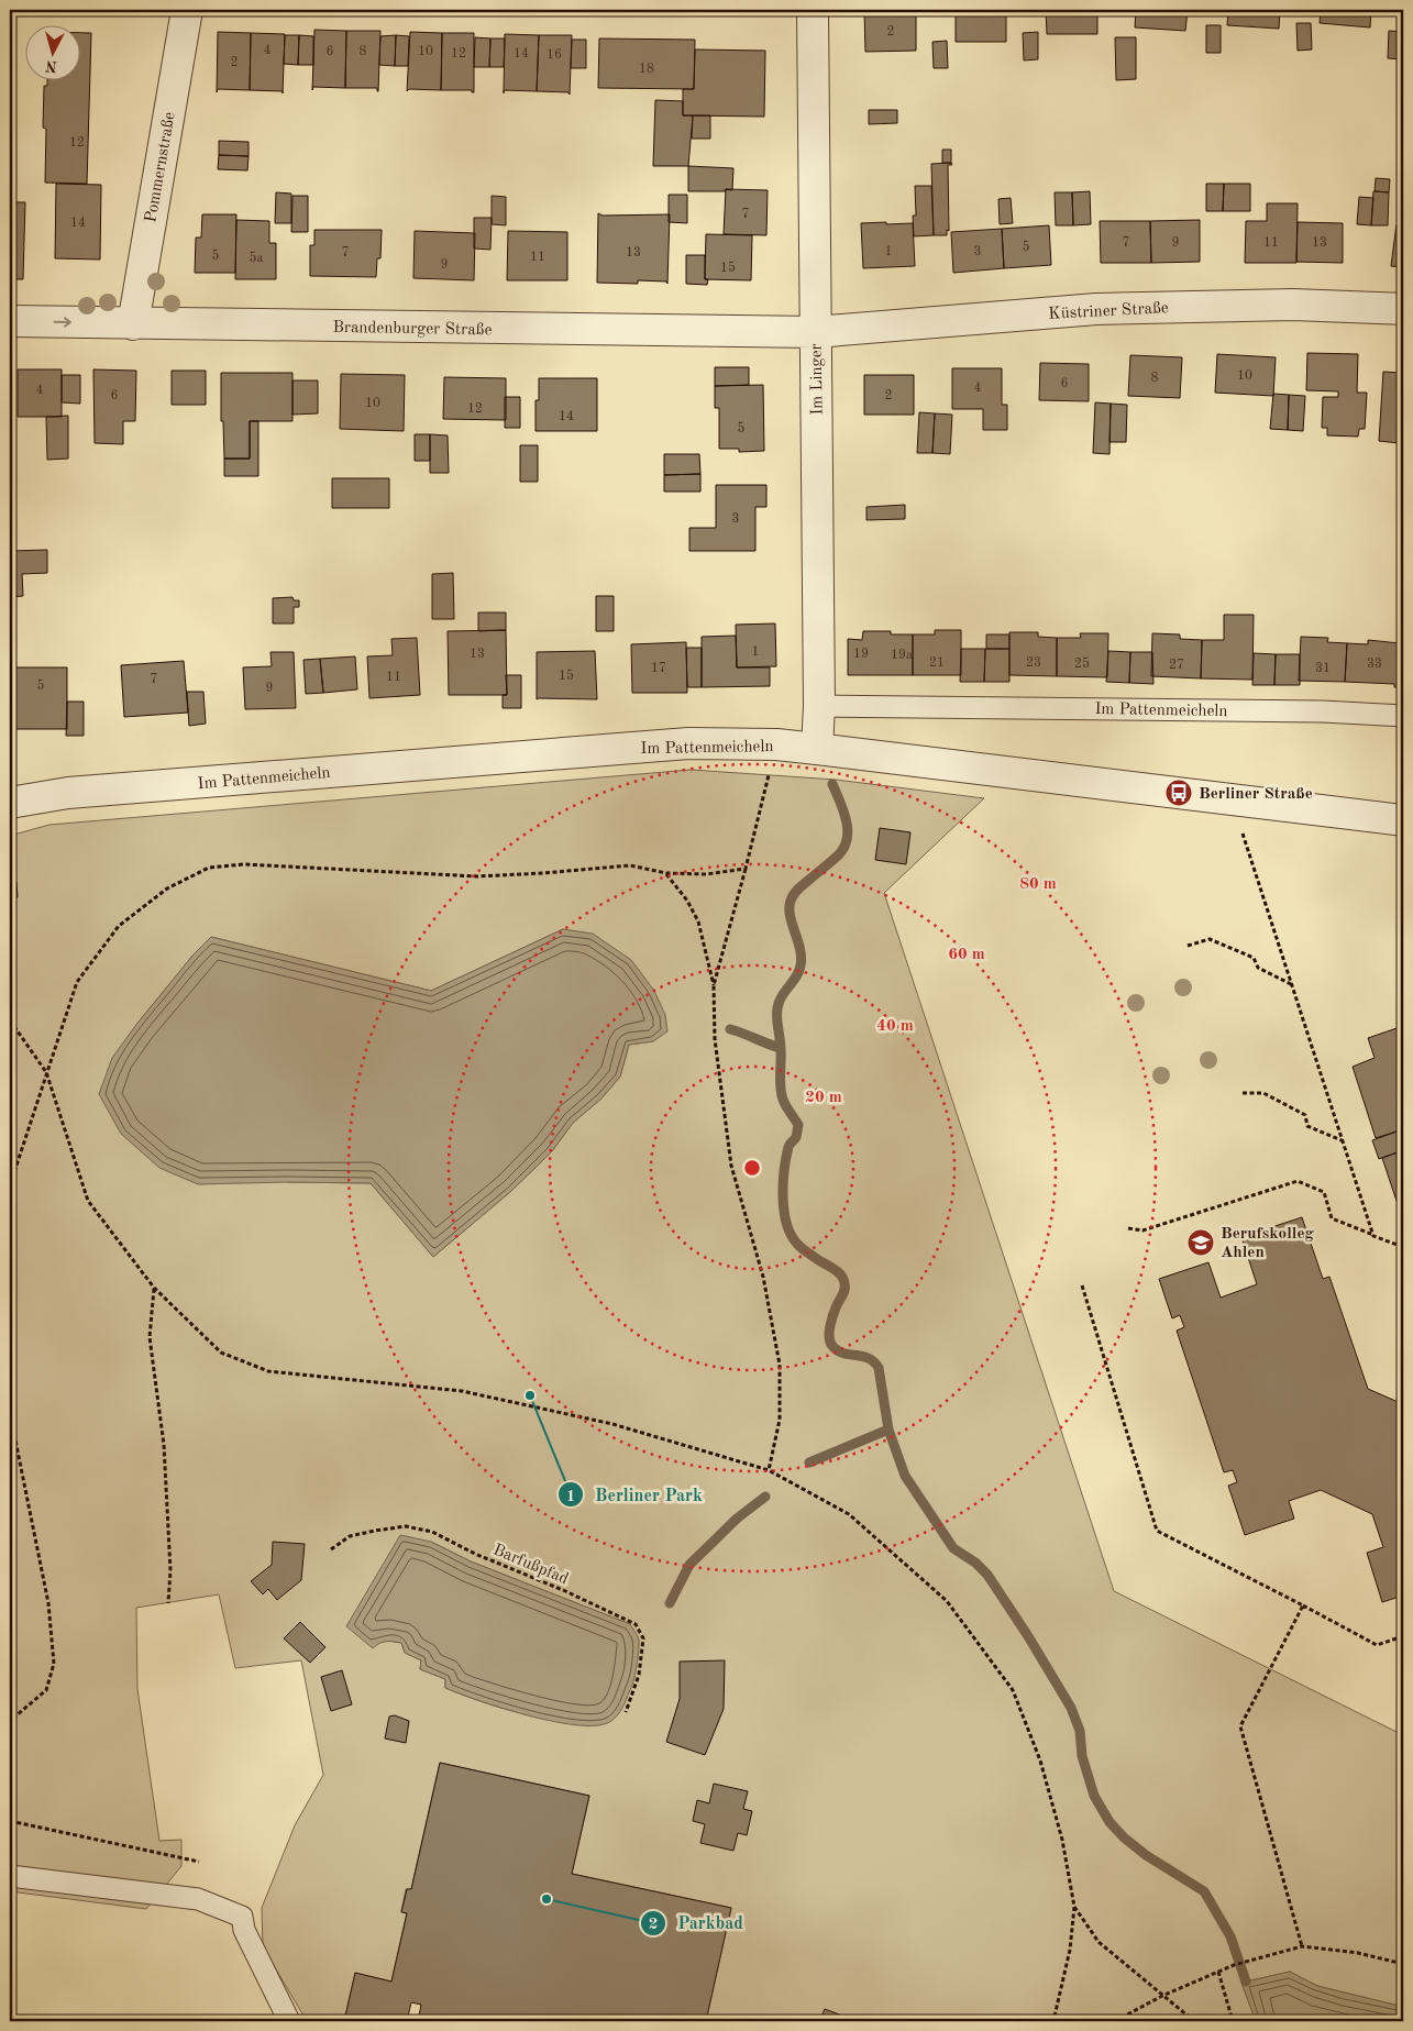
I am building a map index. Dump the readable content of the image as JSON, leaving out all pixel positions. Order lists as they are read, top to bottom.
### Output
{
  "streets": {
    "street": [
      "Pommernstraße",
      "Küstriner Straße",
      "Brandenburger Straße",
      "Im Linger",
      "Im Pattenmeicheln"
    ],
    "path": ["Barfußpfad"]
  },
  "crossings": [
    ["Pommernstraße", "Brandenburger Straße"],
    ["Küstriner Straße", "Brandenburger Straße"],
    ["Küstriner Straße", "Im Linger"],
    ["Brandenburger Straße", "Im Linger"],
    ["Im Linger", "Im Pattenmeicheln"]
  ],
  "places": {
    "bus stop": ["Berliner Straße"],
    "school or university": ["Berufskolleg Ahlen"],
    "other": ["Berliner Park", "Parkbad"]
  },
  "house_numbers": [
    "2",
    "4",
    "6",
    "8",
    "10",
    "12",
    "14",
    "16",
    "2",
    "18",
    "12",
    "7",
    "14",
    "7",
    "9",
    "11",
    "13",
    "5",
    "1",
    "3",
    "7",
    "13",
    "5",
    "11",
    "5a",
    "9",
    "15",
    "10",
    "8",
    "6",
    "4",
    "4",
    "6",
    "2",
    "10",
    "12",
    "14",
    "5",
    "3",
    "1",
    "13",
    "19",
    "19a",
    "21",
    "23",
    "25",
    "33",
    "27",
    "17",
    "31",
    "15",
    "11",
    "7",
    "5",
    "9"
  ],
  "north": "bottom",
  "rings": [
    "80 m",
    "60 m",
    "40 m",
    "20 m"
  ]
}
